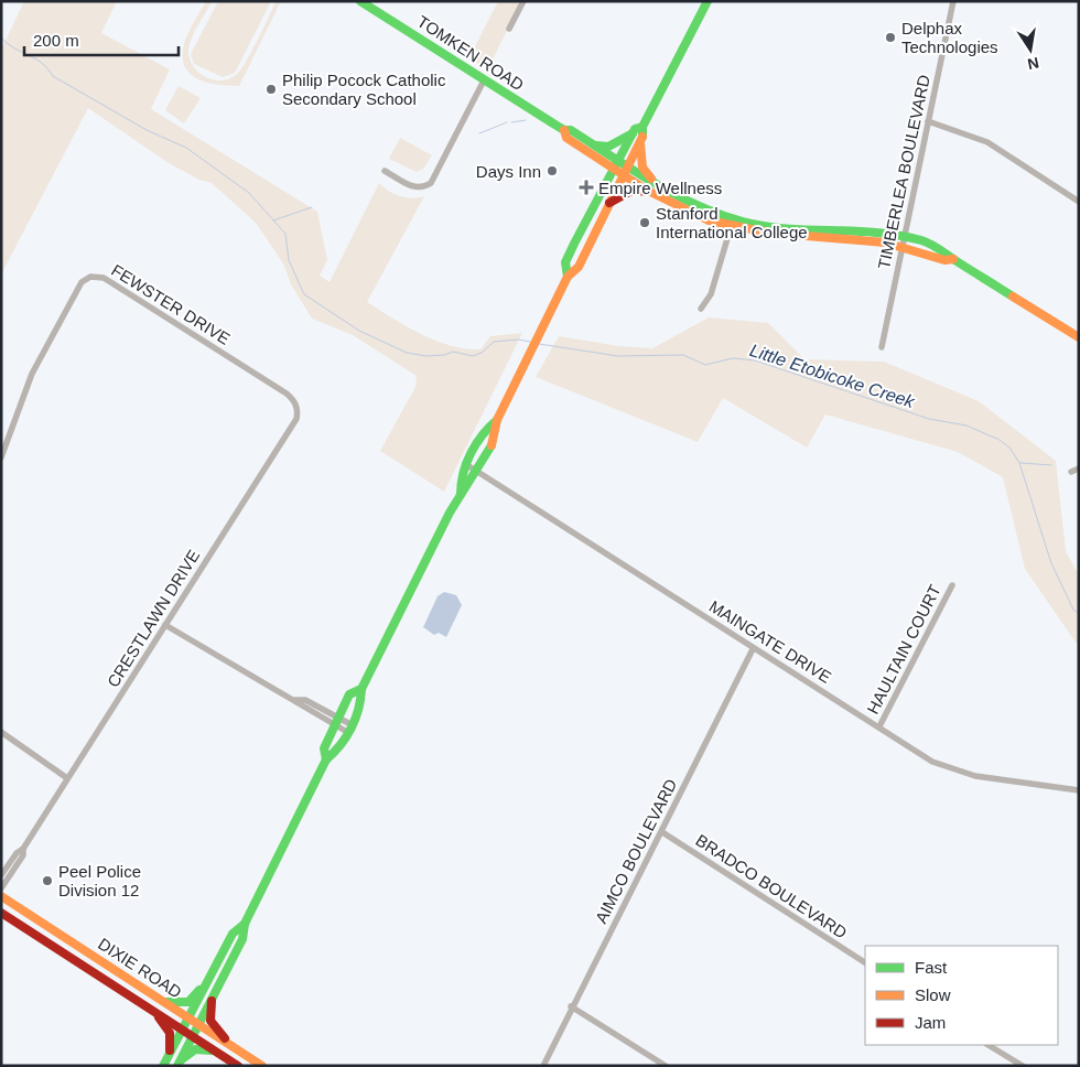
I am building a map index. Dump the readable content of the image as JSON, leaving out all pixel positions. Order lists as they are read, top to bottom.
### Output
{
  "streets": {
    "main road": ["TOMKEN ROAD", "DIXIE ROAD"],
    "street": [
      "TIMBERLEA BOULEVARD",
      "FEWSTER DRIVE",
      "CRESTLAWN DRIVE",
      "MAINGATE DRIVE",
      "HAULTAIN COURT",
      "AIMCO BOULEVARD",
      "BRADCO BOULEVARD"
    ]
  },
  "crossings": [
    ["TOMKEN ROAD", "TIMBERLEA BOULEVARD"],
    ["FEWSTER DRIVE", "CRESTLAWN DRIVE"],
    ["MAINGATE DRIVE", "HAULTAIN COURT"],
    ["MAINGATE DRIVE", "AIMCO BOULEVARD"],
    ["AIMCO BOULEVARD", "BRADCO BOULEVARD"]
  ],
  "water": ["Little Etobicoke Creek"],
  "places": {
    "other": [
      "Delphax Technologies",
      "Philip Pocock Catholic Secondary School",
      "Days Inn",
      "Stanford International College",
      "Peel Police Division 12"
    ],
    "health": ["Empire Wellness"]
  },
  "legend": ["Fast", "Slow", "Jam"],
  "scale_bar": "200 m",
  "north": "bottom"
}
